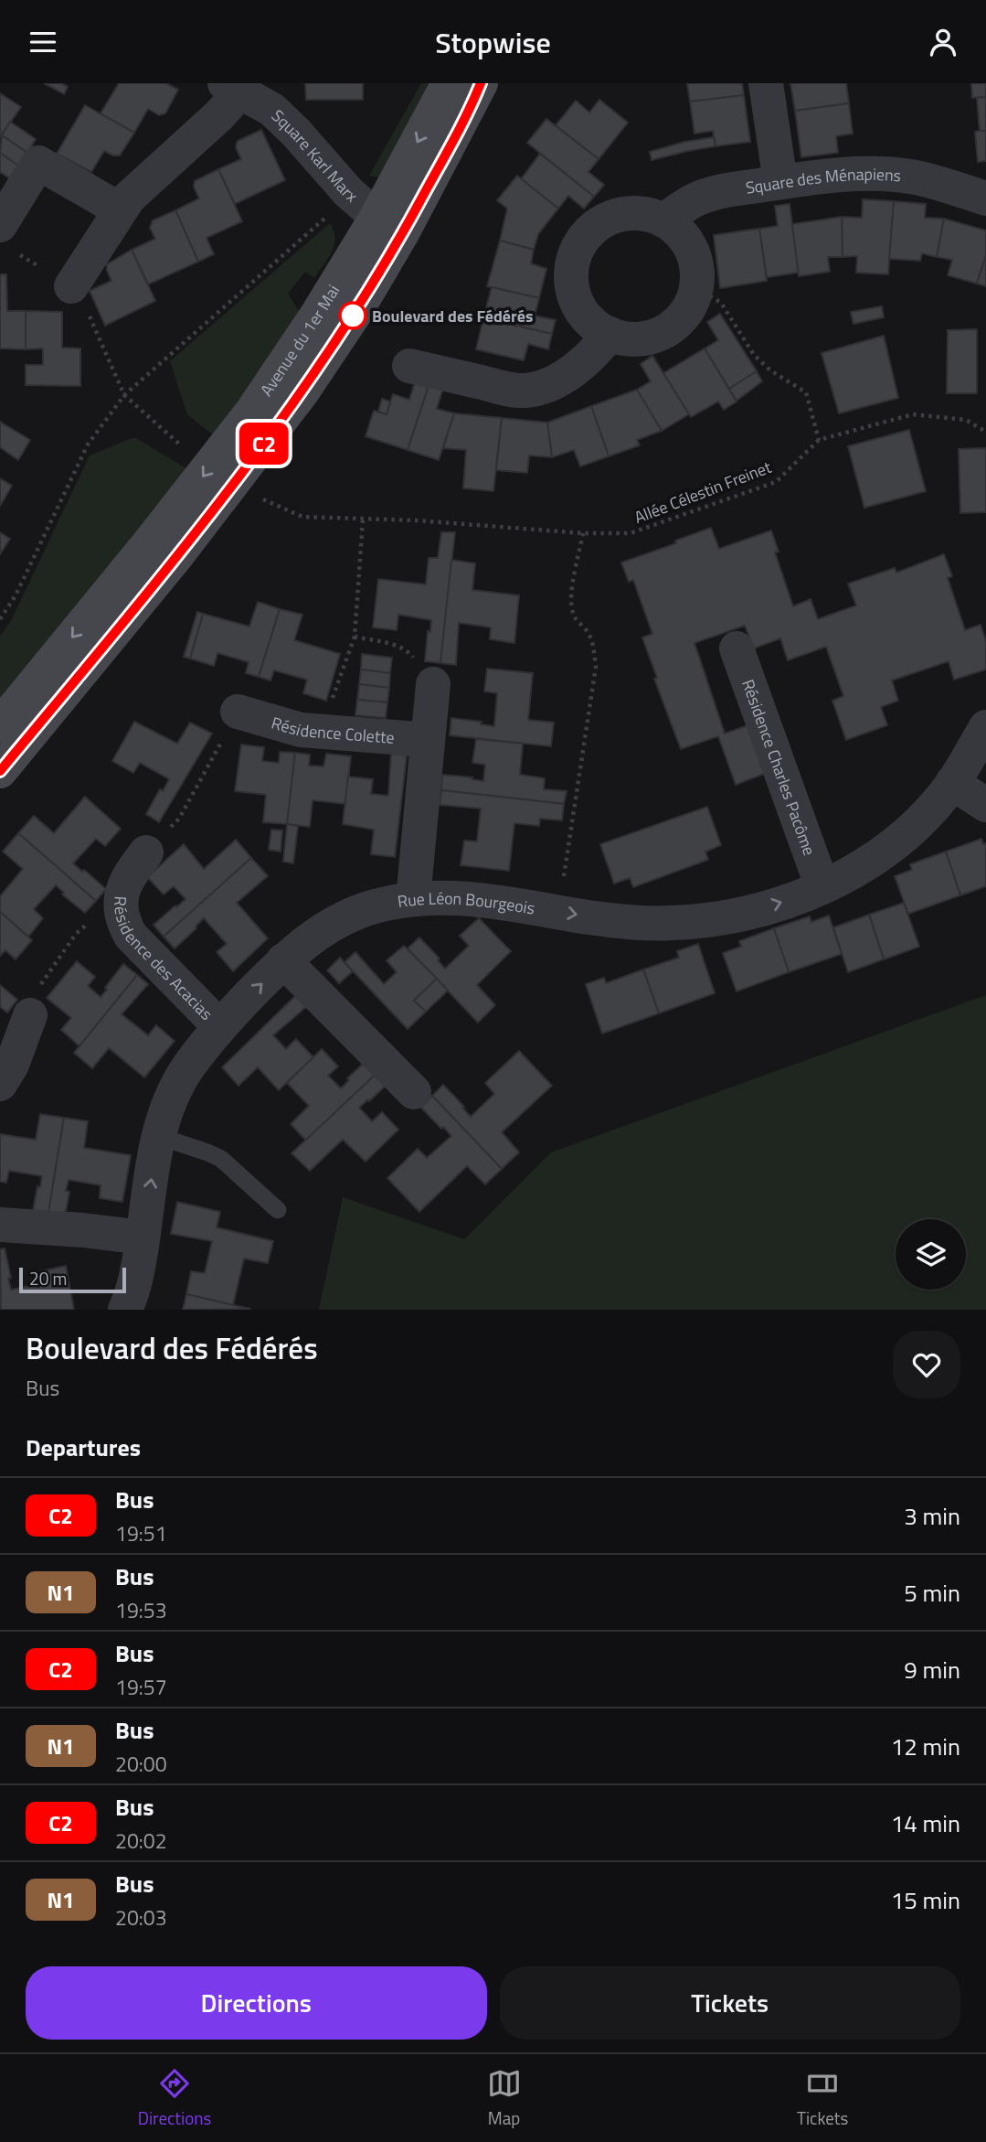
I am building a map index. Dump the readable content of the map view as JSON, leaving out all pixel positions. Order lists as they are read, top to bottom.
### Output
{
  "streets": {
    "street": [
      "Square Karl Marx",
      "Square des Ménapiens",
      "Avenue du 1er Mai",
      "Résidence Colette",
      "Résidence Charles Pacôme",
      "Rue Léon Bourgeois",
      "Résidence des Acacias"
    ],
    "path": ["Allée Célestin Freinet"]
  },
  "crossings": [
    ["Square Karl Marx", "Avenue du 1er Mai"],
    ["Résidence Charles Pacôme", "Rue Léon Bourgeois"],
    ["Rue Léon Bourgeois", "Résidence des Acacias"]
  ],
  "places": ["Boulevard des Fédérés"],
  "lines": ["bus line C2"],
  "scale_bar": "20 m",
  "page": {
    "header": "Stopwise",
    "on_map": "C2",
    "scale": "20 m",
    "heading": [
      ["Boulevard des Fédérés", "Bus"],
      "Departures"
    ],
    "list": [
      {
        "mark": "C2",
        "name": "Bus",
        "note": "19:51",
        "value": "3 min"
      },
      {
        "mark": "N1",
        "name": "Bus",
        "note": "19:53",
        "value": "5 min"
      },
      {
        "mark": "C2",
        "name": "Bus",
        "note": "19:57",
        "value": "9 min"
      },
      {
        "mark": "N1",
        "name": "Bus",
        "note": "20:00",
        "value": "12 min"
      },
      {
        "mark": "C2",
        "name": "Bus",
        "note": "20:02",
        "value": "14 min"
      },
      {
        "mark": "N1",
        "name": "Bus",
        "note": "20:03",
        "value": "15 min"
      }
    ],
    "buttons": ["Directions", "Tickets"],
    "tabs": ["Directions", "Map", "Tickets"]
  }
}
